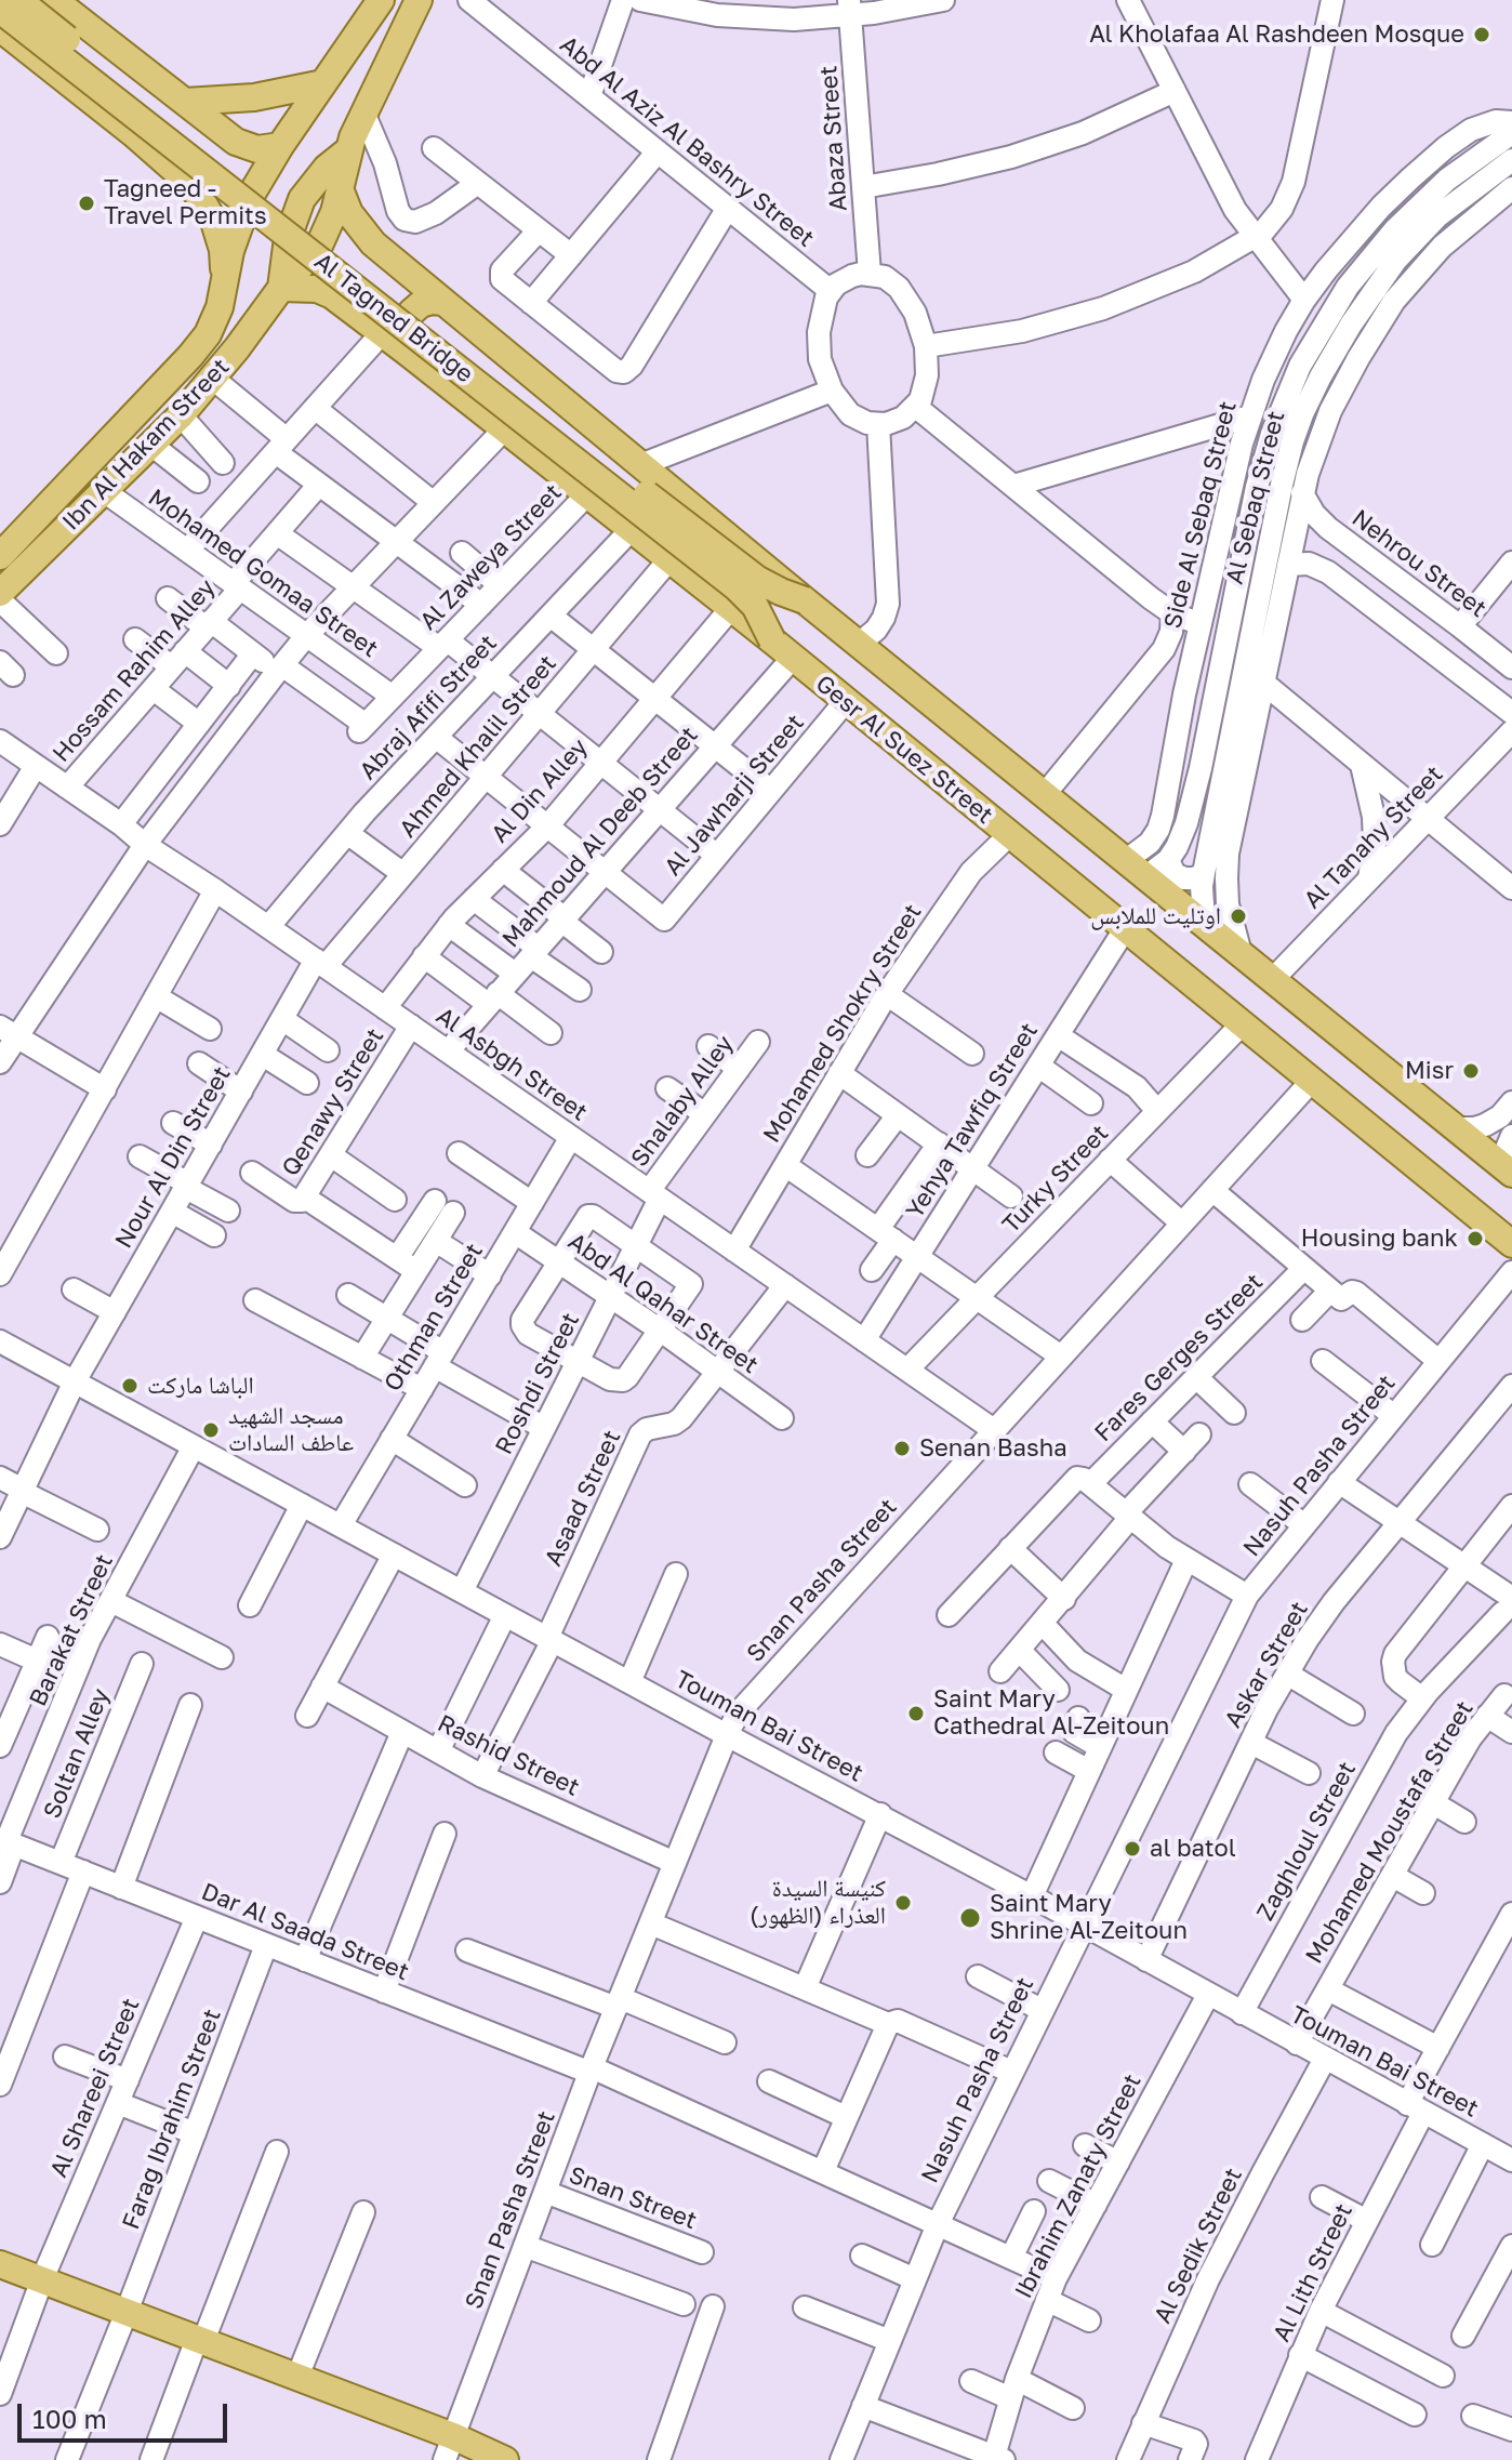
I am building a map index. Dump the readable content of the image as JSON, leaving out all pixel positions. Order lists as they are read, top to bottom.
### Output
{
  "streets": {
    "main road": ["Al Tagned Bridge", "Ibn Al Hakam Street", "Gesr Al Suez Street"],
    "street": [
      "Abaza Street",
      "Abd Al Aziz Al Bashry Street",
      "Al Sebaq Street",
      "Side Al Sebaq Street",
      "Al Zaweya Street",
      "Nehrou Street",
      "Mohamed Gomaa Street",
      "Hossam Rahim Alley",
      "Abraj Afifi Street",
      "Ahmed Khalil Street",
      "Al Din Alley",
      "Al Jawharji Street",
      "Mahmoud Al Deeb Street",
      "Al Tanahy Street",
      "Mohamed Shokry Street",
      "Al Asbgh Street",
      "Shalaby Alley",
      "Qenawy Street",
      "Yehya Tawfiq Street",
      "Nour Al Din Street",
      "Turky Street",
      "Abd Al Qahar Street",
      "Othman Street",
      "Fares Gerges Street",
      "Roshdi Street",
      "Nasuh Pasha Street",
      "Asaad Street",
      "Snan Pasha Street",
      "Barakat Street",
      "Askar Street",
      "Touman Bai Street",
      "Soltan Alley",
      "Rashid Street",
      "Mohamed Moustafa Street",
      "Zaghloul Street",
      "Dar Al Saada Street",
      "Al Shareei Street",
      "Farag Ibrahim Street",
      "Ibrahim Zanaty Street",
      "Snan Street",
      "Al Sedik Street",
      "Al Lith Street"
    ]
  },
  "crossings": [
    ["Abaza Street", "Abd Al Aziz Al Bashry Street"],
    ["Al Tagned Bridge", "Gesr Al Suez Street"],
    ["Ibn Al Hakam Street", "Mohamed Gomaa Street"],
    ["Ibn Al Hakam Street", "Gesr Al Suez Street"],
    ["Al Zaweya Street", "Mohamed Gomaa Street"],
    ["Al Zaweya Street", "Gesr Al Suez Street"],
    ["Mohamed Gomaa Street", "Hossam Rahim Alley"],
    ["Hossam Rahim Alley", "Al Asbgh Street"],
    ["Abraj Afifi Street", "Gesr Al Suez Street"],
    ["Abraj Afifi Street", "Al Asbgh Street"],
    ["Ahmed Khalil Street", "Gesr Al Suez Street"],
    ["Ahmed Khalil Street", "Al Asbgh Street"],
    ["Ahmed Khalil Street", "Nour Al Din Street"],
    ["Gesr Al Suez Street", "Al Din Alley"],
    ["Gesr Al Suez Street", "Al Jawharji Street"],
    ["Gesr Al Suez Street", "Mahmoud Al Deeb Street"],
    ["Gesr Al Suez Street", "Mohamed Shokry Street"],
    ["Gesr Al Suez Street", "Yehya Tawfiq Street"],
    ["Gesr Al Suez Street", "Turky Street"],
    ["Gesr Al Suez Street", "Snan Pasha Street"],
    ["Al Din Alley", "Al Asbgh Street"],
    ["Al Jawharji Street", "Mahmoud Al Deeb Street"],
    ["Mahmoud Al Deeb Street", "Al Asbgh Street"],
    ["Mohamed Shokry Street", "Al Asbgh Street"],
    ["Al Asbgh Street", "Shalaby Alley"],
    ["Al Asbgh Street", "Qenawy Street"],
    ["Al Asbgh Street", "Yehya Tawfiq Street"],
    ["Al Asbgh Street", "Nour Al Din Street"],
    ["Al Asbgh Street", "Turky Street"],
    ["Al Asbgh Street", "Othman Street"],
    ["Al Asbgh Street", "Roshdi Street"],
    ["Al Asbgh Street", "Asaad Street"],
    ["Al Asbgh Street", "Snan Pasha Street"],
    ["Shalaby Alley", "Roshdi Street"],
    ["Nour Al Din Street", "Touman Bai Street"],
    ["Abd Al Qahar Street", "Othman Street"],
    ["Abd Al Qahar Street", "Roshdi Street"],
    ["Abd Al Qahar Street", "Asaad Street"],
    ["Othman Street", "Touman Bai Street"],
    ["Roshdi Street", "Touman Bai Street"],
    ["Nasuh Pasha Street", "Touman Bai Street"],
    ["Nasuh Pasha Street", "Dar Al Saada Street"],
    ["Asaad Street", "Touman Bai Street"],
    ["Asaad Street", "Rashid Street"],
    ["Snan Pasha Street", "Touman Bai Street"],
    ["Snan Pasha Street", "Rashid Street"],
    ["Snan Pasha Street", "Dar Al Saada Street"],
    ["Snan Pasha Street", "Snan Street"],
    ["Barakat Street", "Touman Bai Street"],
    ["Barakat Street", "Dar Al Saada Street"],
    ["Askar Street", "Touman Bai Street"],
    ["Touman Bai Street", "Mohamed Moustafa Street"],
    ["Touman Bai Street", "Zaghloul Street"],
    ["Touman Bai Street", "Ibrahim Zanaty Street"],
    ["Touman Bai Street", "Al Sedik Street"],
    ["Touman Bai Street", "Al Lith Street"],
    ["Soltan Alley", "Dar Al Saada Street"],
    ["Dar Al Saada Street", "Al Shareei Street"],
    ["Dar Al Saada Street", "Farag Ibrahim Street"],
    ["Dar Al Saada Street", "Ibrahim Zanaty Street"]
  ],
  "places": [
    "Al Kholafaa Al Rashdeen Mosque",
    "Tagneed - Travel Permits",
    "اوتليت للملابس",
    "Misr",
    "Housing bank",
    "الباشا ماركت",
    "مسجد الشهيد عاطف السادات",
    "Senan Basha",
    "Saint Mary Cathedral Al-Zeitoun",
    "al batol",
    "كنيسة السيدة العذراء (الظهور)",
    "Saint Mary Shrine Al-Zeitoun"
  ],
  "scale_bar": "100 m"
}
